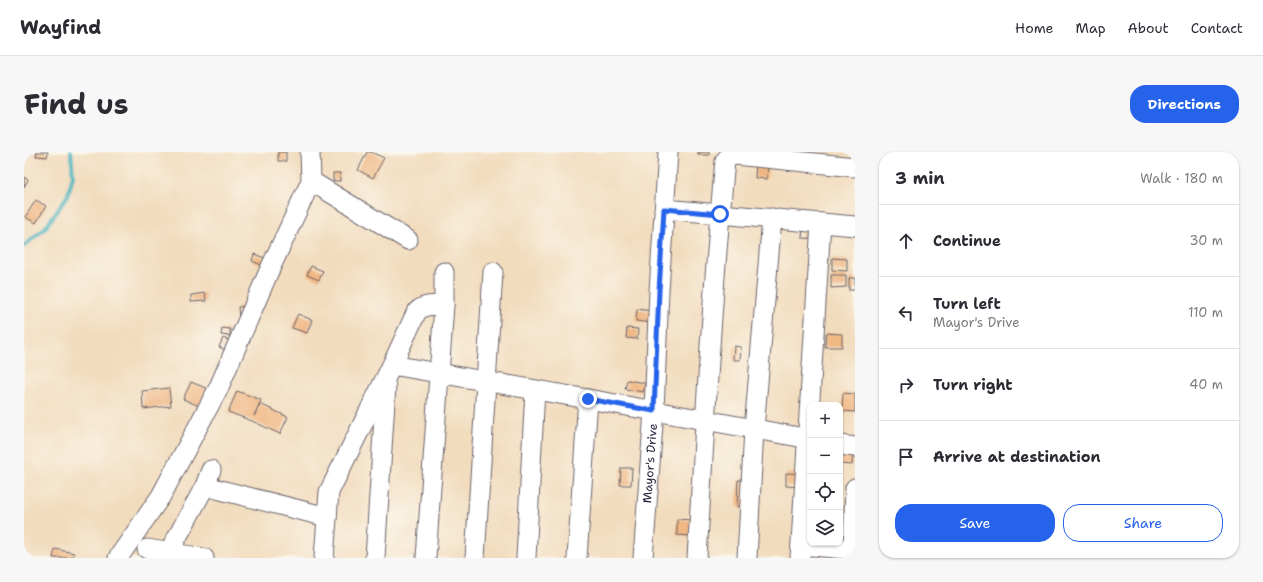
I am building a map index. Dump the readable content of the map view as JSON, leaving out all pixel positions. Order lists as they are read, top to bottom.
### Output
{
  "streets": {
    "street": ["Mayor's Drive"]
  },
  "page": {
    "header": "Wayfind",
    "nav": [
      "Home",
      "Map",
      "About",
      "Contact"
    ],
    "title": "Find us",
    "buttons": [
      "Directions",
      ["Save", "Share"]
    ],
    "heading": ["3 min", "Walk · 180 m"],
    "list": [
      ["Continue", "30 m"],
      ["Turn left", "Mayor's Drive", "110 m"],
      ["Turn right", "40 m"],
      "Arrive at destination"
    ],
    "map_buttons": ["+", "−"]
  }
}
